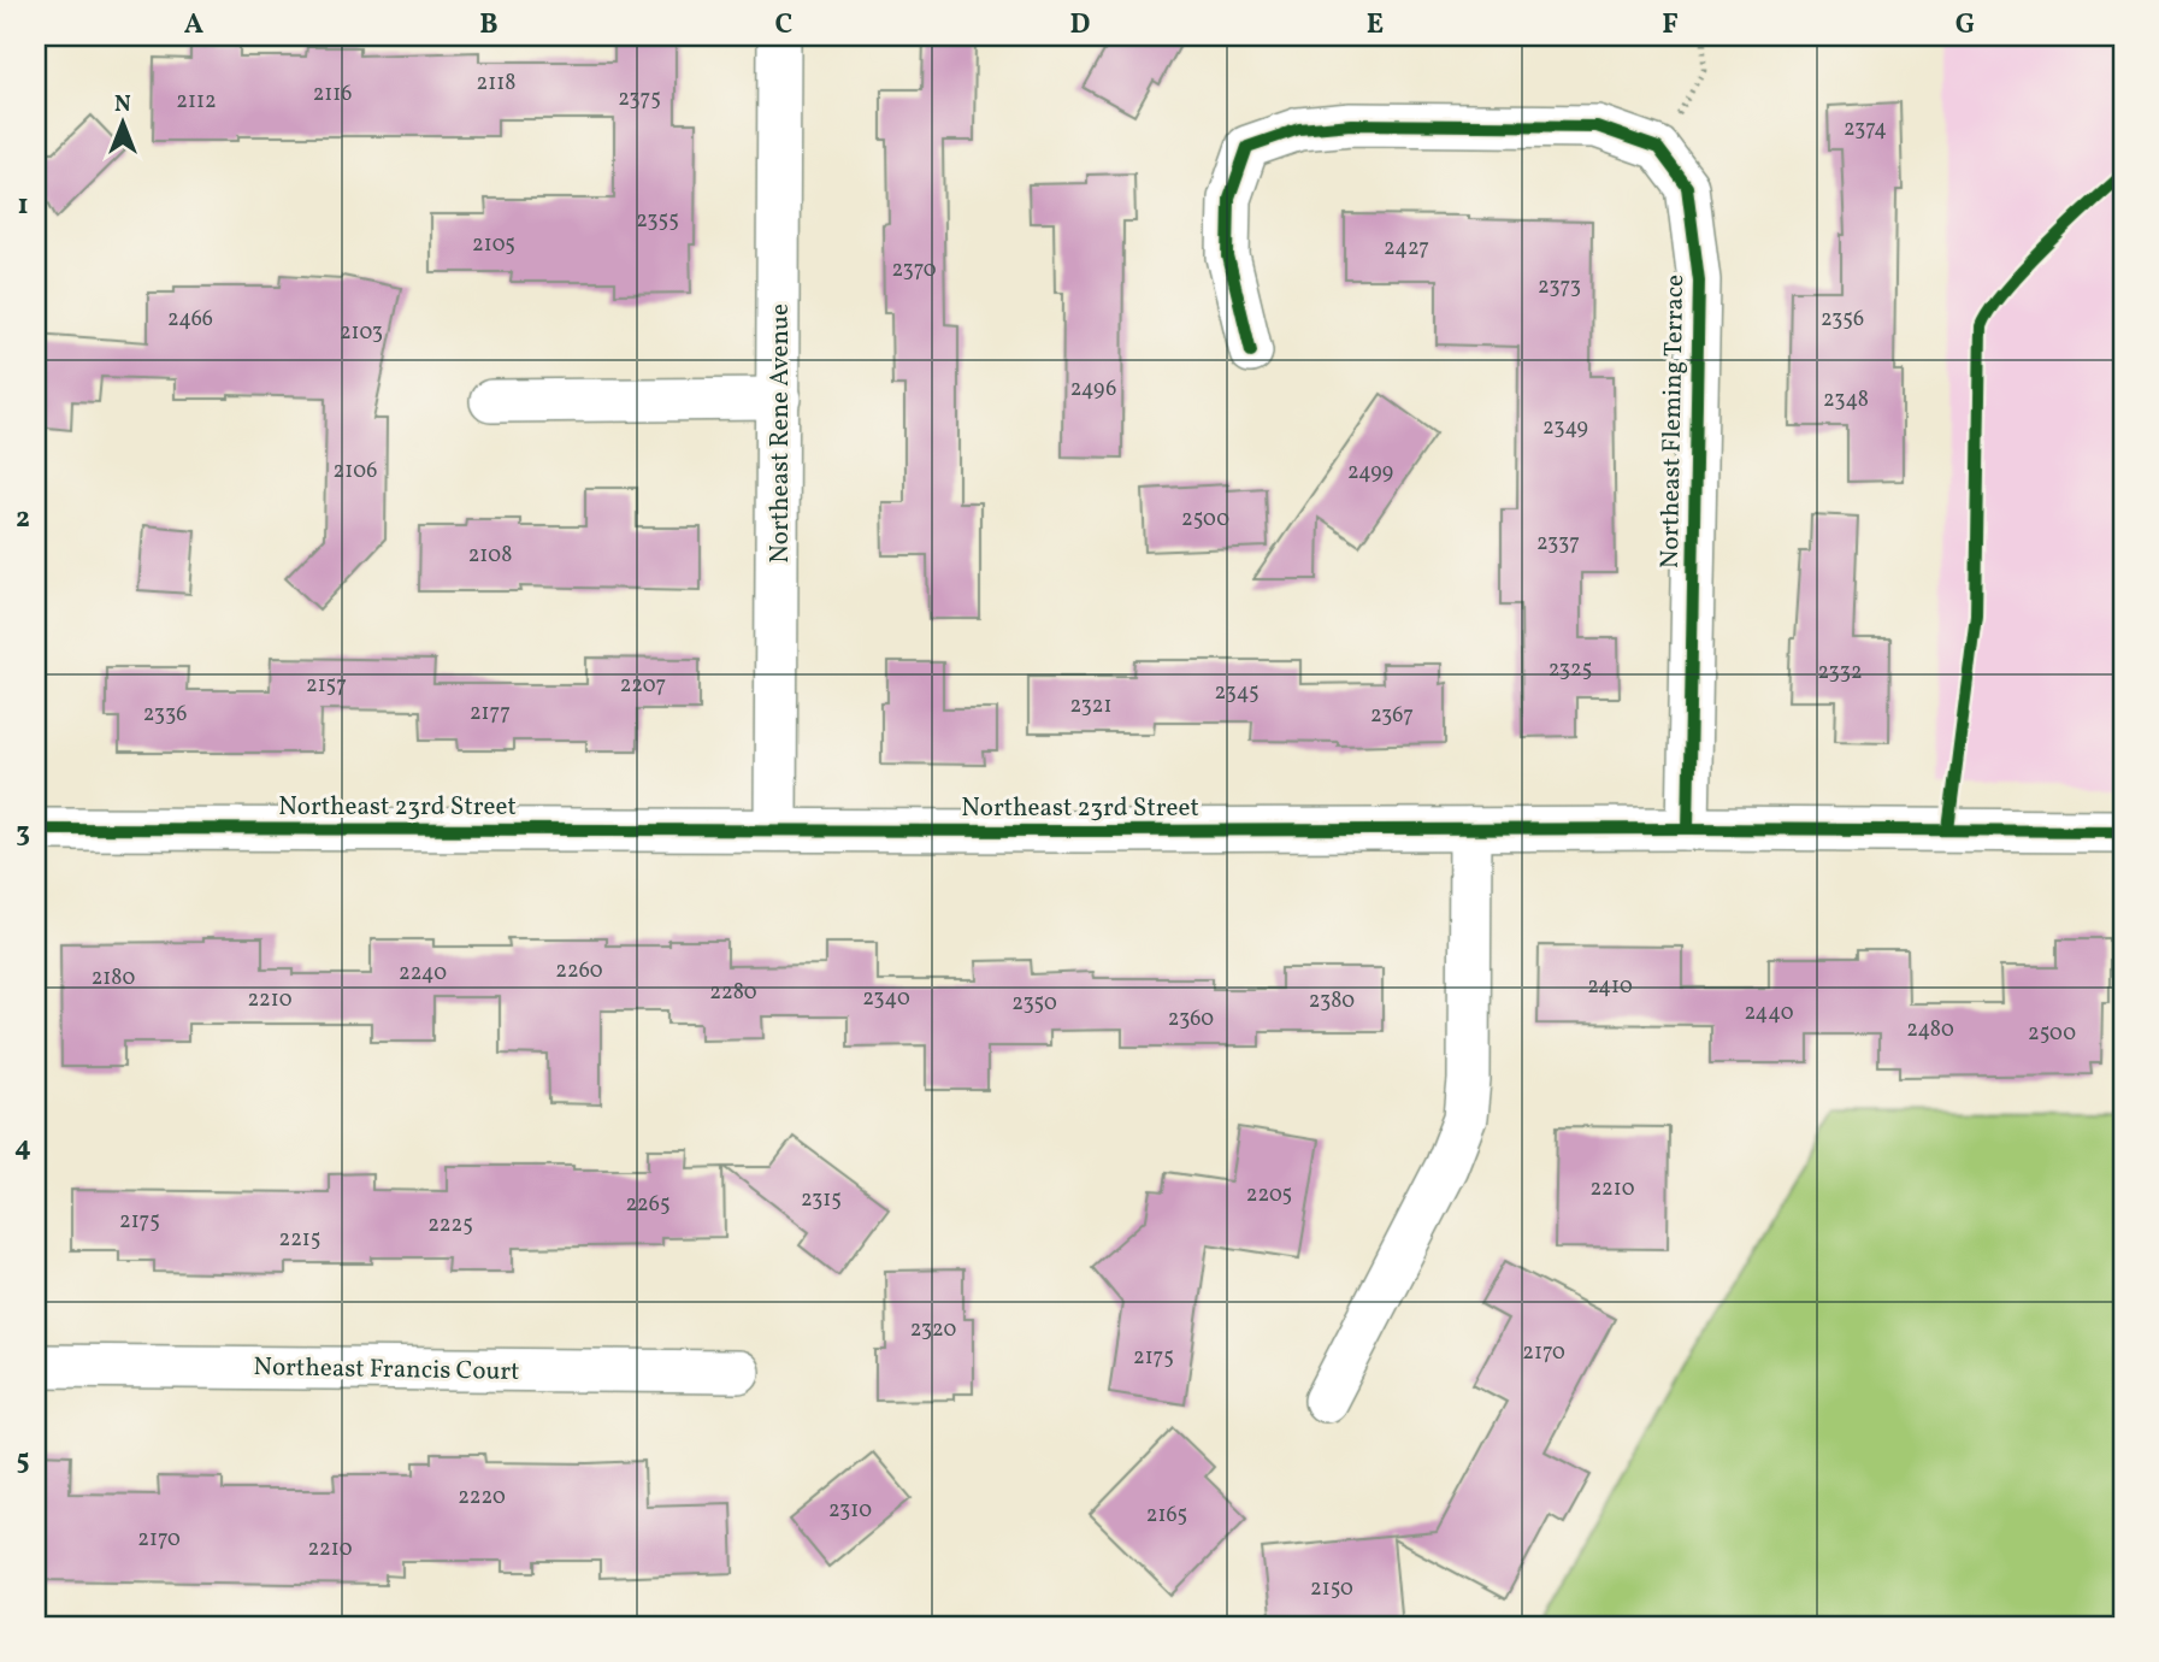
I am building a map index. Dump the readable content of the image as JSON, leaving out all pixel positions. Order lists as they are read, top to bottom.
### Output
{
  "streets": {
    "street": [
      "Northeast Fleming Terrace",
      "Northeast Rene Avenue",
      "Northeast 23rd Street",
      "Northeast Francis Court"
    ]
  },
  "crossings": [
    ["Northeast Fleming Terrace", "Northeast 23rd Street"],
    ["Northeast Rene Avenue", "Northeast 23rd Street"]
  ],
  "house_numbers": [
    "2118",
    "2116",
    "2375",
    "2112",
    "2374",
    "2355",
    "2105",
    "2427",
    "2370",
    "2373",
    "2466",
    "2356",
    "2103",
    "2496",
    "2348",
    "2349",
    "2106",
    "2499",
    "2500",
    "2337",
    "2108",
    "2325",
    "2332",
    "2157",
    "2207",
    "2345",
    "2321",
    "2177",
    "2336",
    "2367",
    "2260",
    "2240",
    "2180",
    "2410",
    "2280",
    "2340",
    "2210",
    "2380",
    "2350",
    "2440",
    "2360",
    "2480",
    "2500",
    "2210",
    "2205",
    "2315",
    "2265",
    "2175",
    "2225",
    "2215",
    "2320",
    "2170",
    "2175",
    "2220",
    "2310",
    "2165",
    "2170",
    "2210",
    "2150"
  ],
  "north": "top",
  "grid": {
    "columns": [
      "A",
      "B",
      "C",
      "D",
      "E",
      "F",
      "G"
    ],
    "rows": [
      "1",
      "2",
      "3",
      "4",
      "5"
    ]
  }
}
